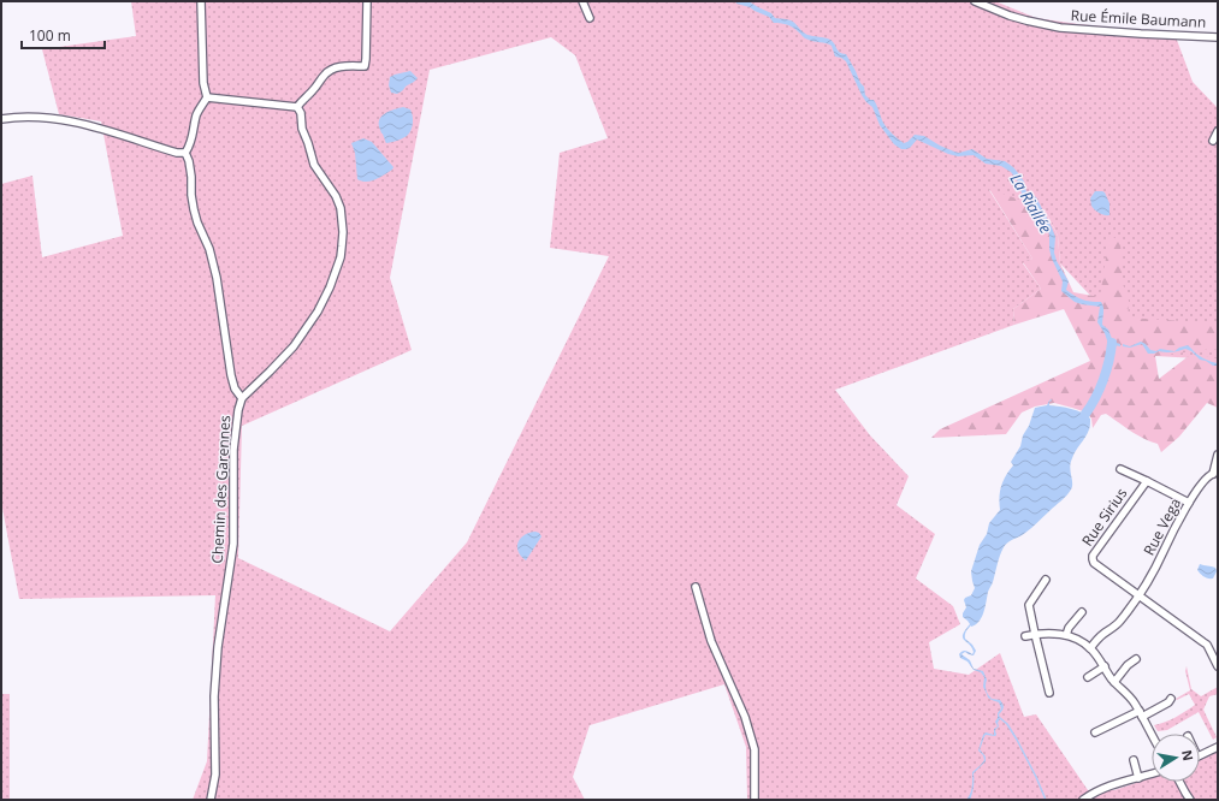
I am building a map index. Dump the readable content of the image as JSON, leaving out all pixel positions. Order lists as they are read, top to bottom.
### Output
{
  "streets": {
    "street": [
      "Rue Émile Baumann",
      "Chemin des Garennes",
      "Rue Sirius",
      "Rue Vega"
    ]
  },
  "crossings": [
    ["Rue Sirius", "Rue Vega"]
  ],
  "water": ["La Riallée"],
  "scale_bar": "100 m",
  "north": "right"
}
